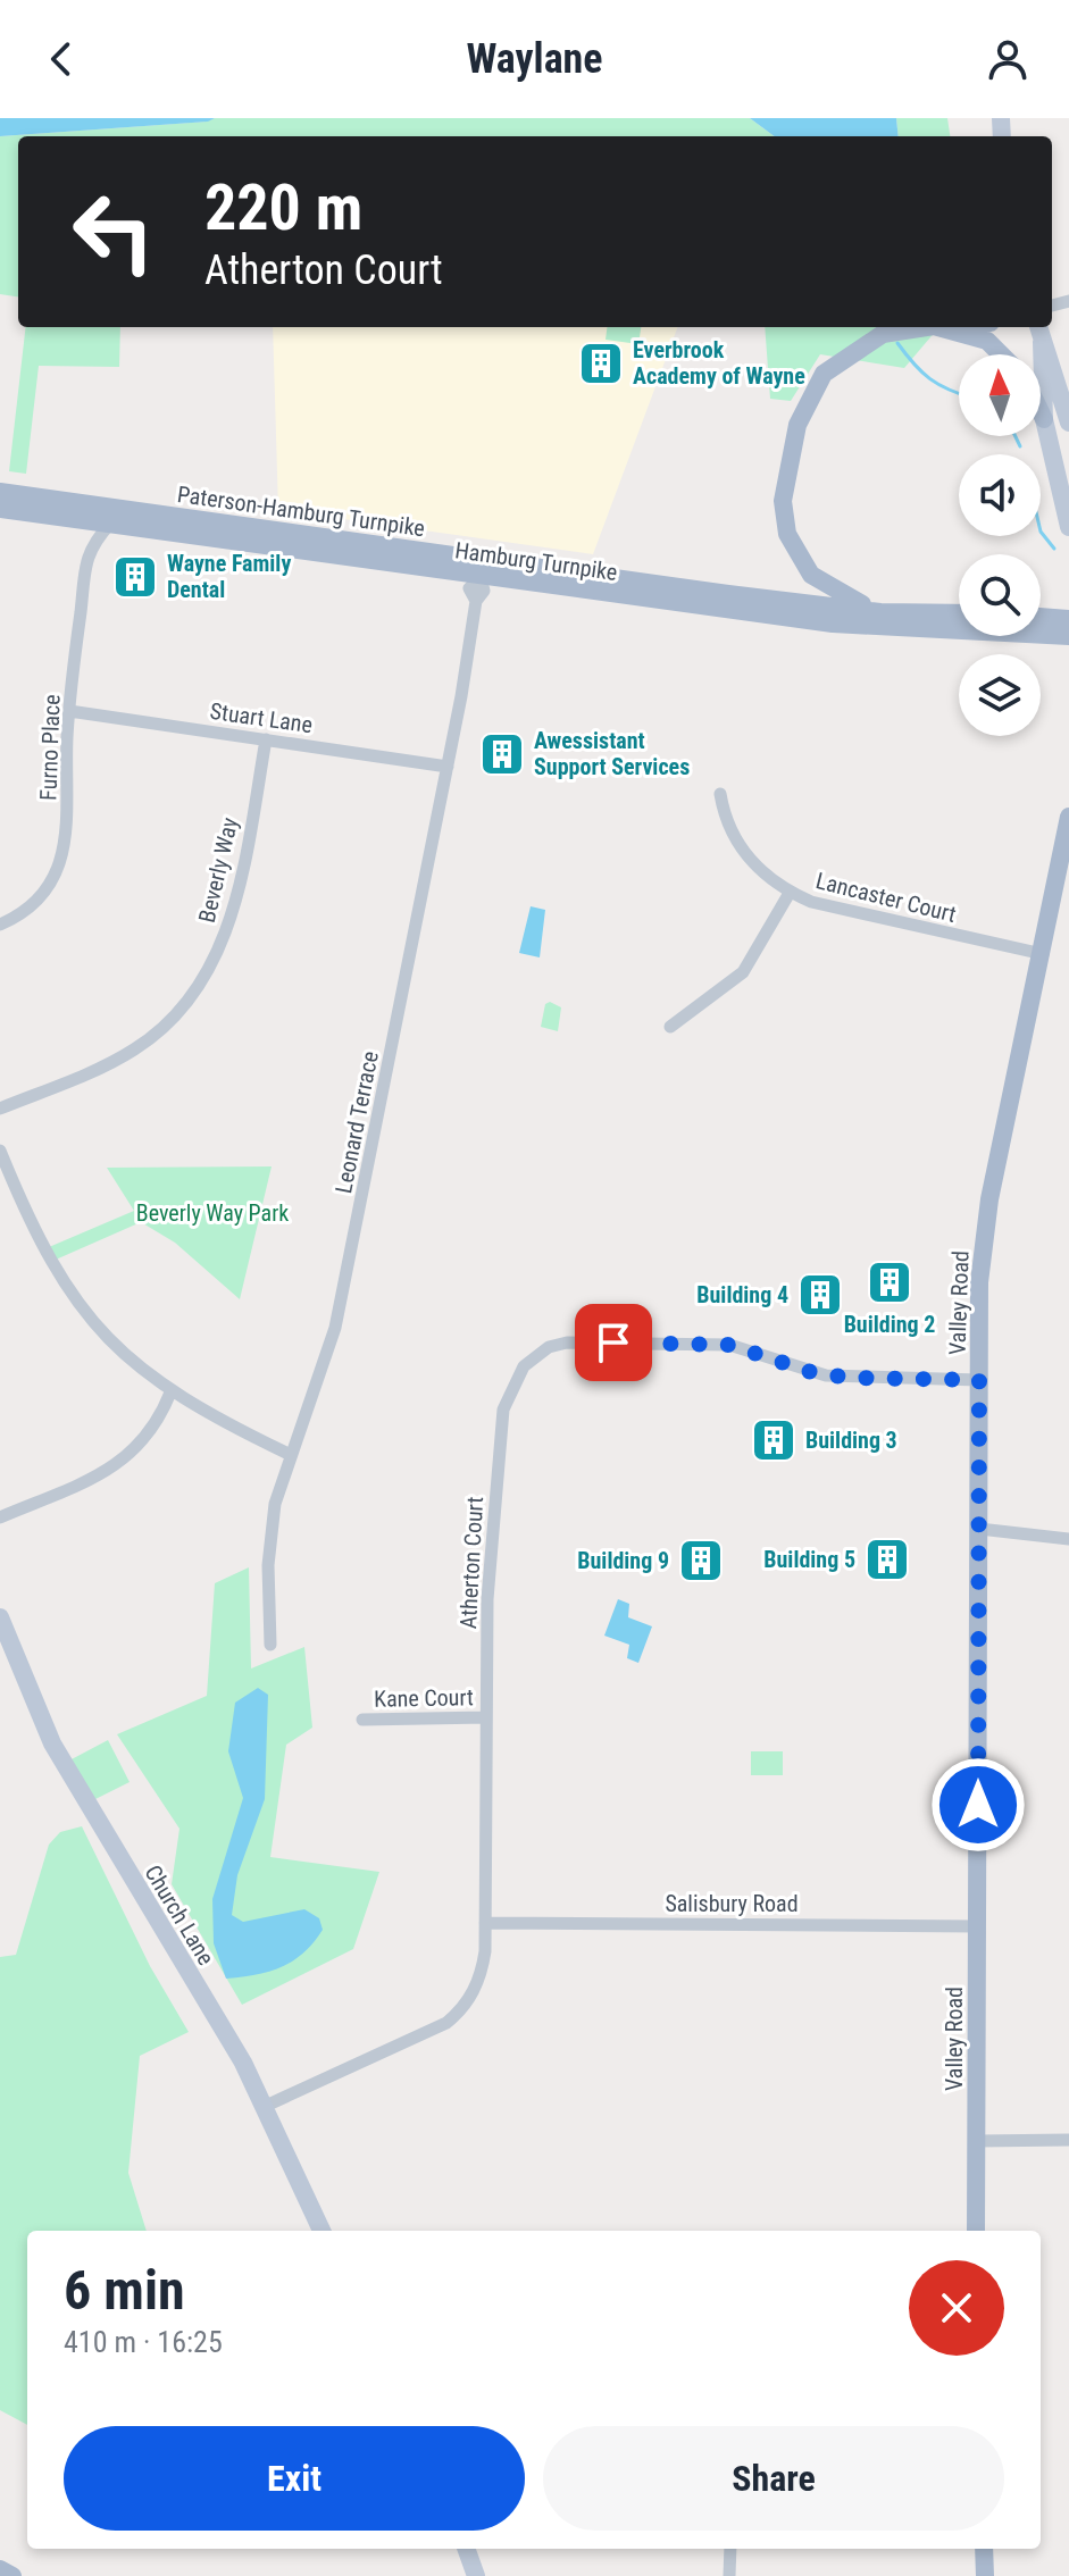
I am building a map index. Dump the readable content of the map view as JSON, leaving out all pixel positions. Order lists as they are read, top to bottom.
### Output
{
  "streets": {
    "main road": ["Paterson-Hamburg Turnpike", "Hamburg Turnpike", "Valley Road"],
    "street": [
      "Stuart Lane",
      "Furno Place",
      "Beverly Way",
      "Lancaster Court",
      "Leonard Terrace",
      "Atherton Court",
      "Kane Court",
      "Salisbury Road",
      "Church Lane"
    ]
  },
  "crossings": [
    ["Hamburg Turnpike", "Leonard Terrace"],
    ["Stuart Lane", "Furno Place"],
    ["Stuart Lane", "Beverly Way"],
    ["Stuart Lane", "Leonard Terrace"],
    ["Lancaster Court", "Valley Road"],
    ["Valley Road", "Atherton Court"],
    ["Valley Road", "Salisbury Road"],
    ["Atherton Court", "Kane Court"],
    ["Atherton Court", "Salisbury Road"],
    ["Atherton Court", "Church Lane"]
  ],
  "parks": ["Beverly Way Park"],
  "places": {
    "building": [
      "Everbrook Academy of Wayne",
      "Wayne Family Dental",
      "Awessistant Support Services",
      "Building 2",
      "Building 4",
      "Building 3",
      "Building 5",
      "Building 9"
    ]
  },
  "north": "top",
  "page": {
    "header": "Waylane",
    "turn": ["220 m", "Atherton Court"],
    "heading": ["6 min", "410 m · 16:25"],
    "buttons": ["Exit", "Share"]
  }
}
